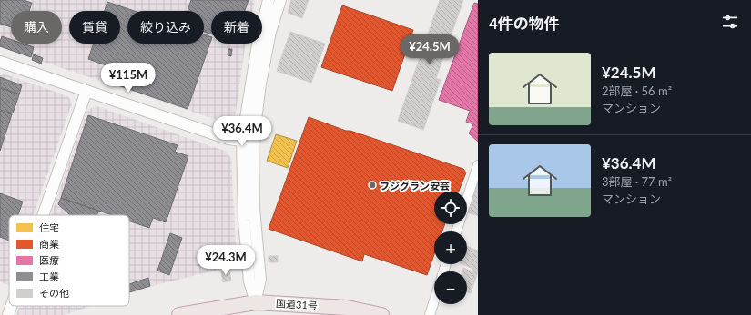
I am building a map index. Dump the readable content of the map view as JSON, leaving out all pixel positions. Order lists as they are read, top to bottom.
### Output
{
  "streets": {
    "highway": ["国道31号"]
  },
  "places": ["フジグラン安芸"],
  "legend": [
    "住宅",
    "商業",
    "医療",
    "工業",
    "その他"
  ],
  "page": {
    "heading": "4件の物件",
    "chip": [
      "購入",
      "賃貸",
      "絞り込み",
      "新着"
    ],
    "price": [
      "¥24.5M",
      "¥115M",
      "¥36.4M",
      "¥24.3M"
    ],
    "list": [
      {
        "name": "¥24.5M",
        "note": "2部屋 · 56 m² · マンション"
      },
      {
        "name": "¥36.4M",
        "note": "3部屋 · 77 m² · マンション"
      }
    ],
    "map_buttons": ["+", "−"]
  }
}
